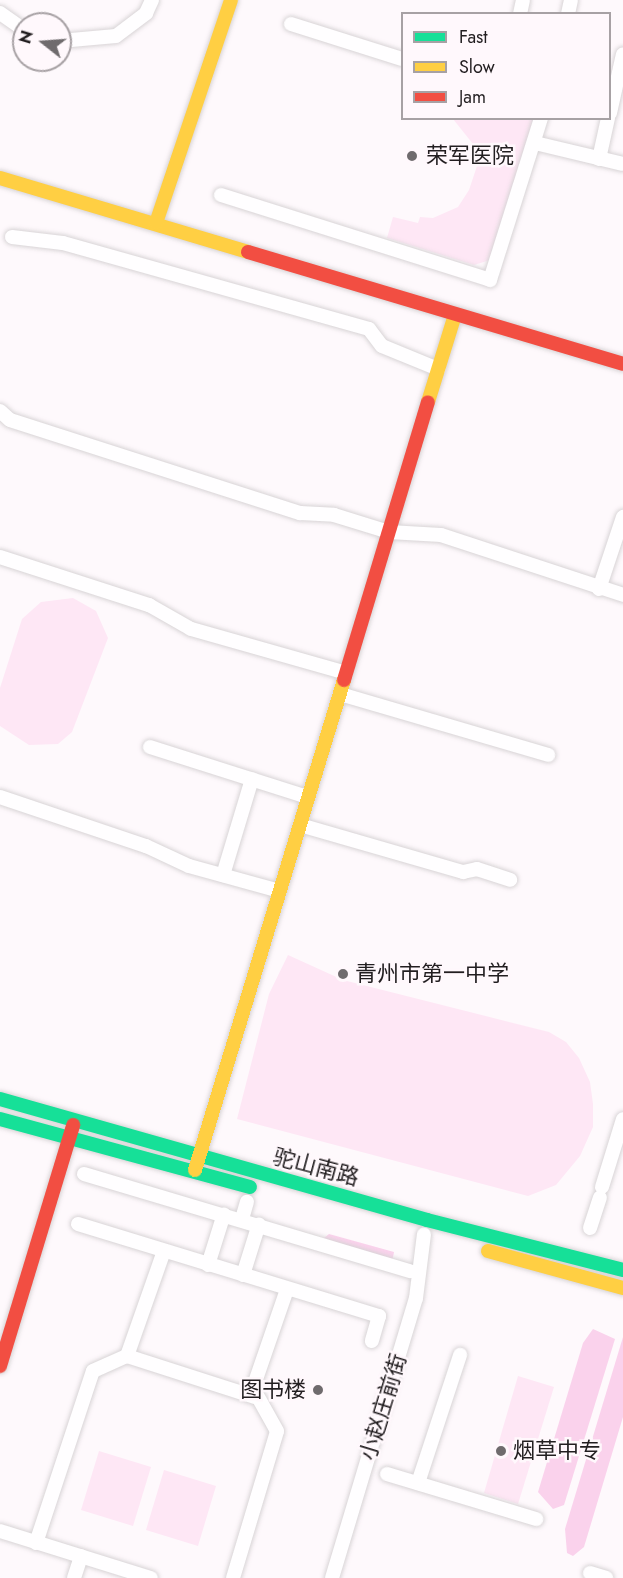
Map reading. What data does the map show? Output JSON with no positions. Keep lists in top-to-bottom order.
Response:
{
  "streets": {
    "street": ["驼山南路", "小赵庄前街"]
  },
  "crossings": [
    ["驼山南路", "小赵庄前街"]
  ],
  "places": [
    "荣军医院",
    "青州市第一中学",
    "图书楼",
    "烟草中专"
  ],
  "legend": ["Fast", "Slow", "Jam"],
  "north": "left"
}
